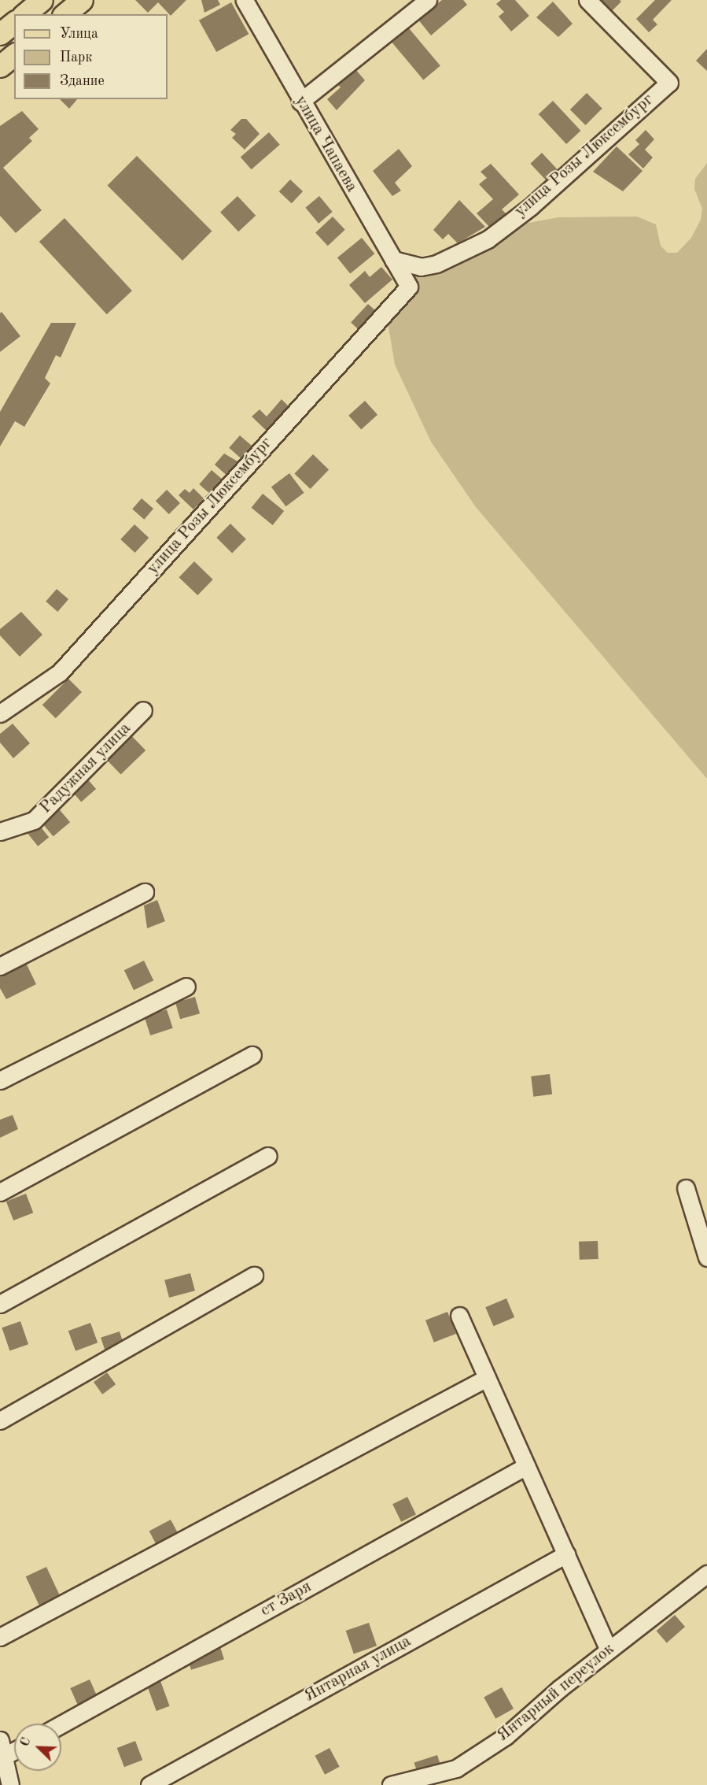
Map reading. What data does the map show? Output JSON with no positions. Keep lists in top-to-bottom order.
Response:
{
  "streets": {
    "street": [
      "улица Чапаева",
      "улица Розы Люксембург",
      "Радужная улица",
      "ст Заря",
      "Янтарная улица",
      "Янтарный переулок"
    ]
  },
  "crossings": [
    ["улица Чапаева", "улица Розы Люксембург"]
  ],
  "legend": ["Улица", "Парк", "Здание"],
  "north": "top left"
}
